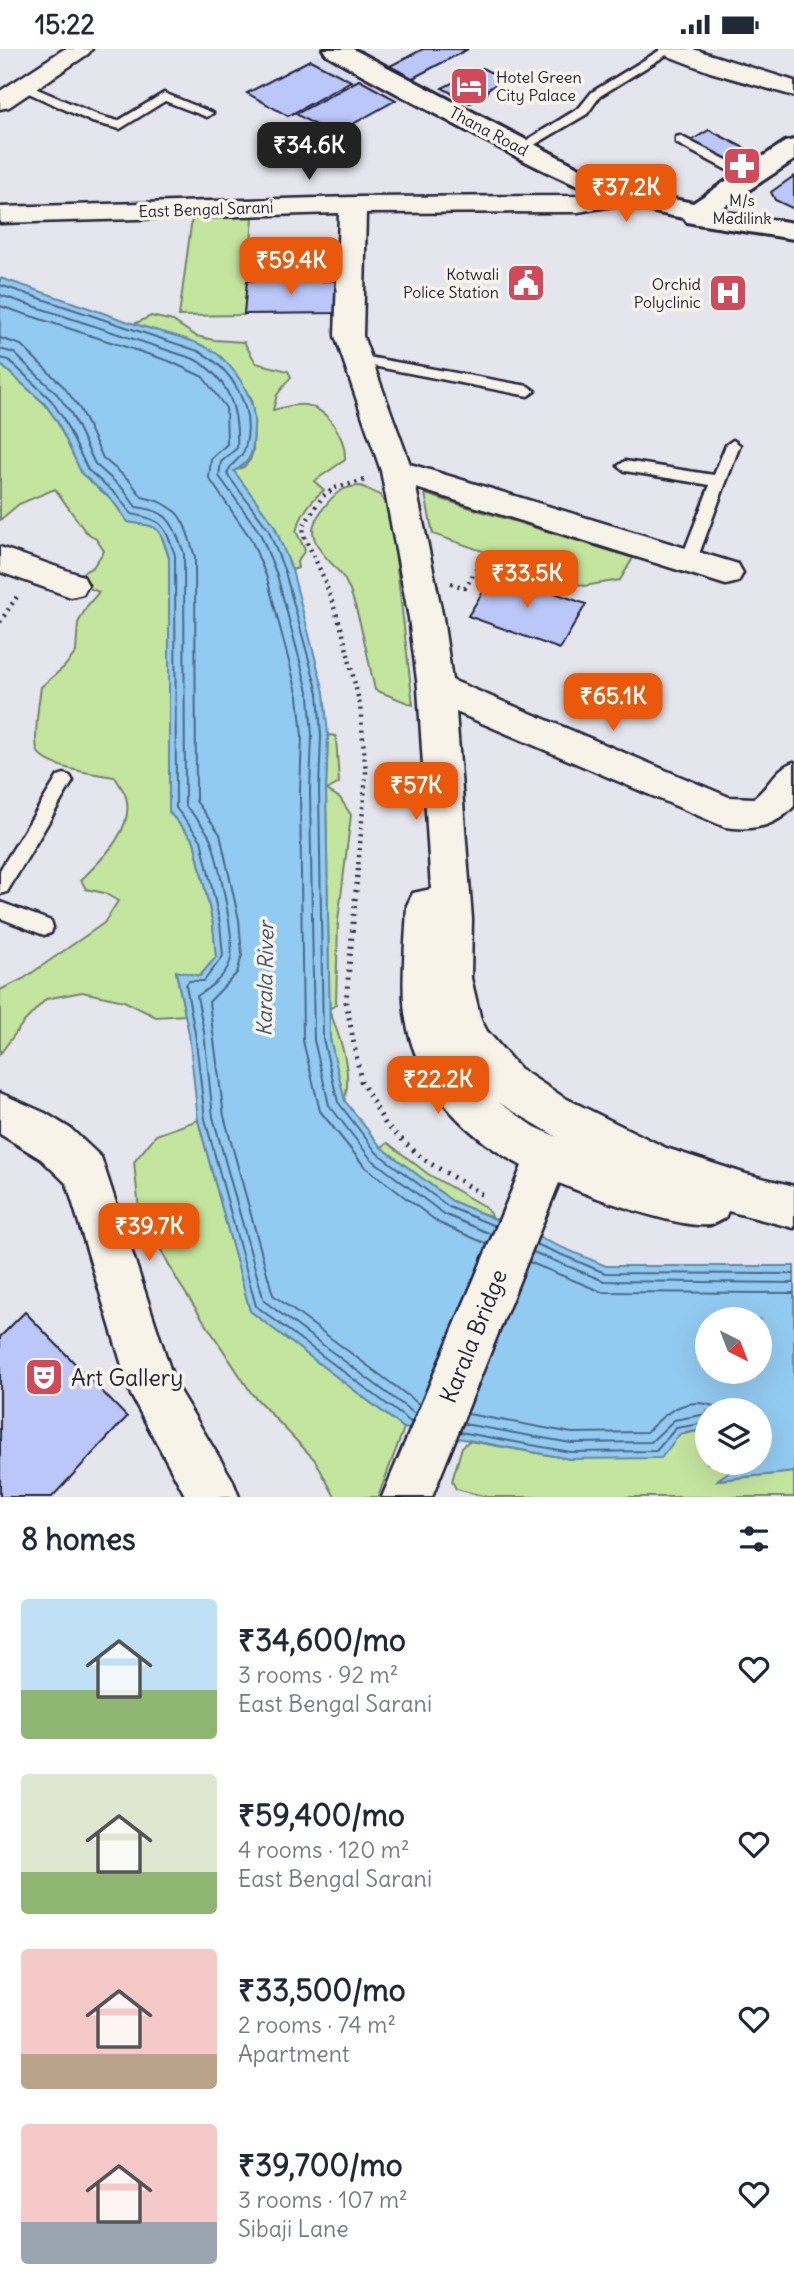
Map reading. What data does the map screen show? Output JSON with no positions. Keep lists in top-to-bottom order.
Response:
{
  "streets": {
    "street": ["Thana Road", "East Bengal Sarani", "Karala Bridge"]
  },
  "crossings": [
    ["Thana Road", "East Bengal Sarani"]
  ],
  "water": ["Karala River"],
  "places": {
    "hotel": ["Hotel Green City Palace"],
    "pharmacy": ["M/s Medilink"],
    "public building": ["Kotwali Police Station"],
    "hospital": ["Orchid Polyclinic"],
    "theatre": ["Art Gallery"]
  },
  "north": "bottom right",
  "page": {
    "status": "15:22",
    "price": [
      "₹34.6K",
      "₹37.2K",
      "₹59.4K",
      "₹33.5K",
      "₹65.1K",
      "₹57K",
      "₹22.2K",
      "₹39.7K"
    ],
    "heading": "8 homes",
    "list": [
      {
        "name": "₹34,600/mo",
        "note": "3 rooms · 92 m² · East Bengal Sarani"
      },
      {
        "name": "₹59,400/mo",
        "note": "4 rooms · 120 m² · East Bengal Sarani"
      },
      {
        "name": "₹33,500/mo",
        "note": "2 rooms · 74 m² · Apartment"
      },
      {
        "name": "₹39,700/mo",
        "note": "3 rooms · 107 m² · Sibaji Lane"
      }
    ]
  }
}
